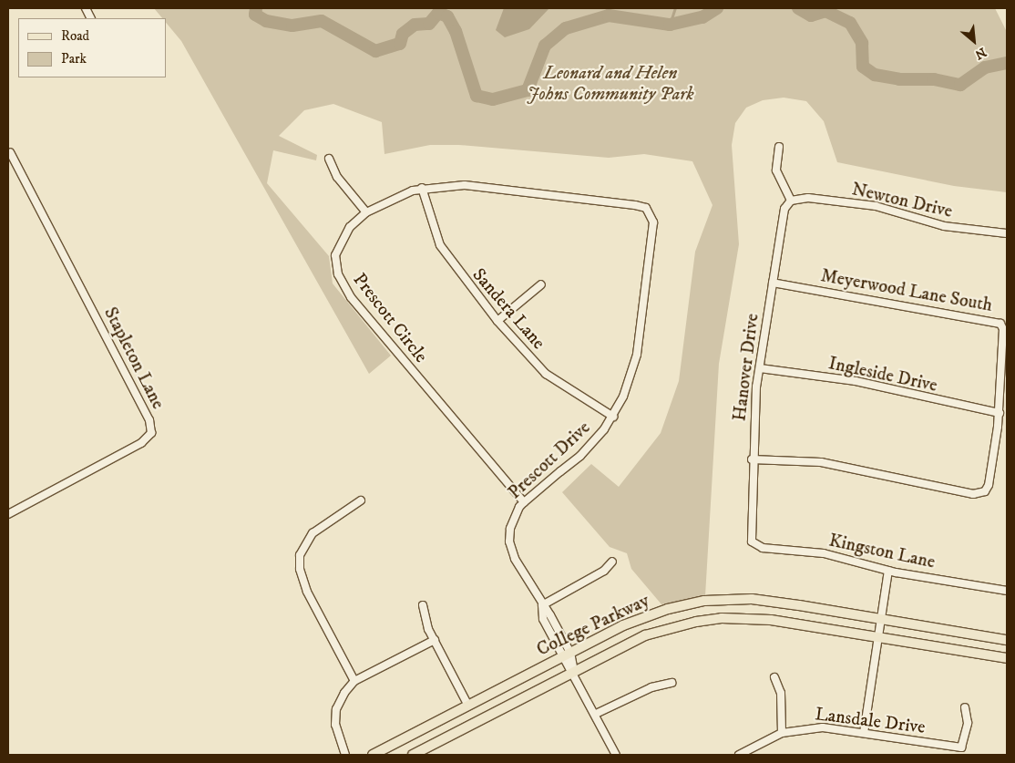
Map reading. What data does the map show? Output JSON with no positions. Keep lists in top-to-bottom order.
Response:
{
  "streets": {
    "main road": ["College Parkway"],
    "street": [
      "Newton Drive",
      "Meyerwood Lane South",
      "Sandera Lane",
      "Prescott Circle",
      "Stapleton Lane",
      "Hanover Drive",
      "Ingleside Drive",
      "Prescott Drive",
      "Kingston Lane",
      "Lansdale Drive"
    ]
  },
  "crossings": [
    ["Newton Drive", "Hanover Drive"],
    ["Meyerwood Lane South", "Hanover Drive"],
    ["Meyerwood Lane South", "Ingleside Drive"],
    ["Sandera Lane", "Prescott Circle"],
    ["Sandera Lane", "Prescott Drive"],
    ["Prescott Circle", "Prescott Drive"],
    ["Hanover Drive", "Ingleside Drive"],
    ["Hanover Drive", "Kingston Lane"],
    ["Prescott Drive", "College Parkway"]
  ],
  "parks": ["Leonard and Helen Johns Community Park"],
  "legend": ["Road", "Park"],
  "north": "bottom right"
}
